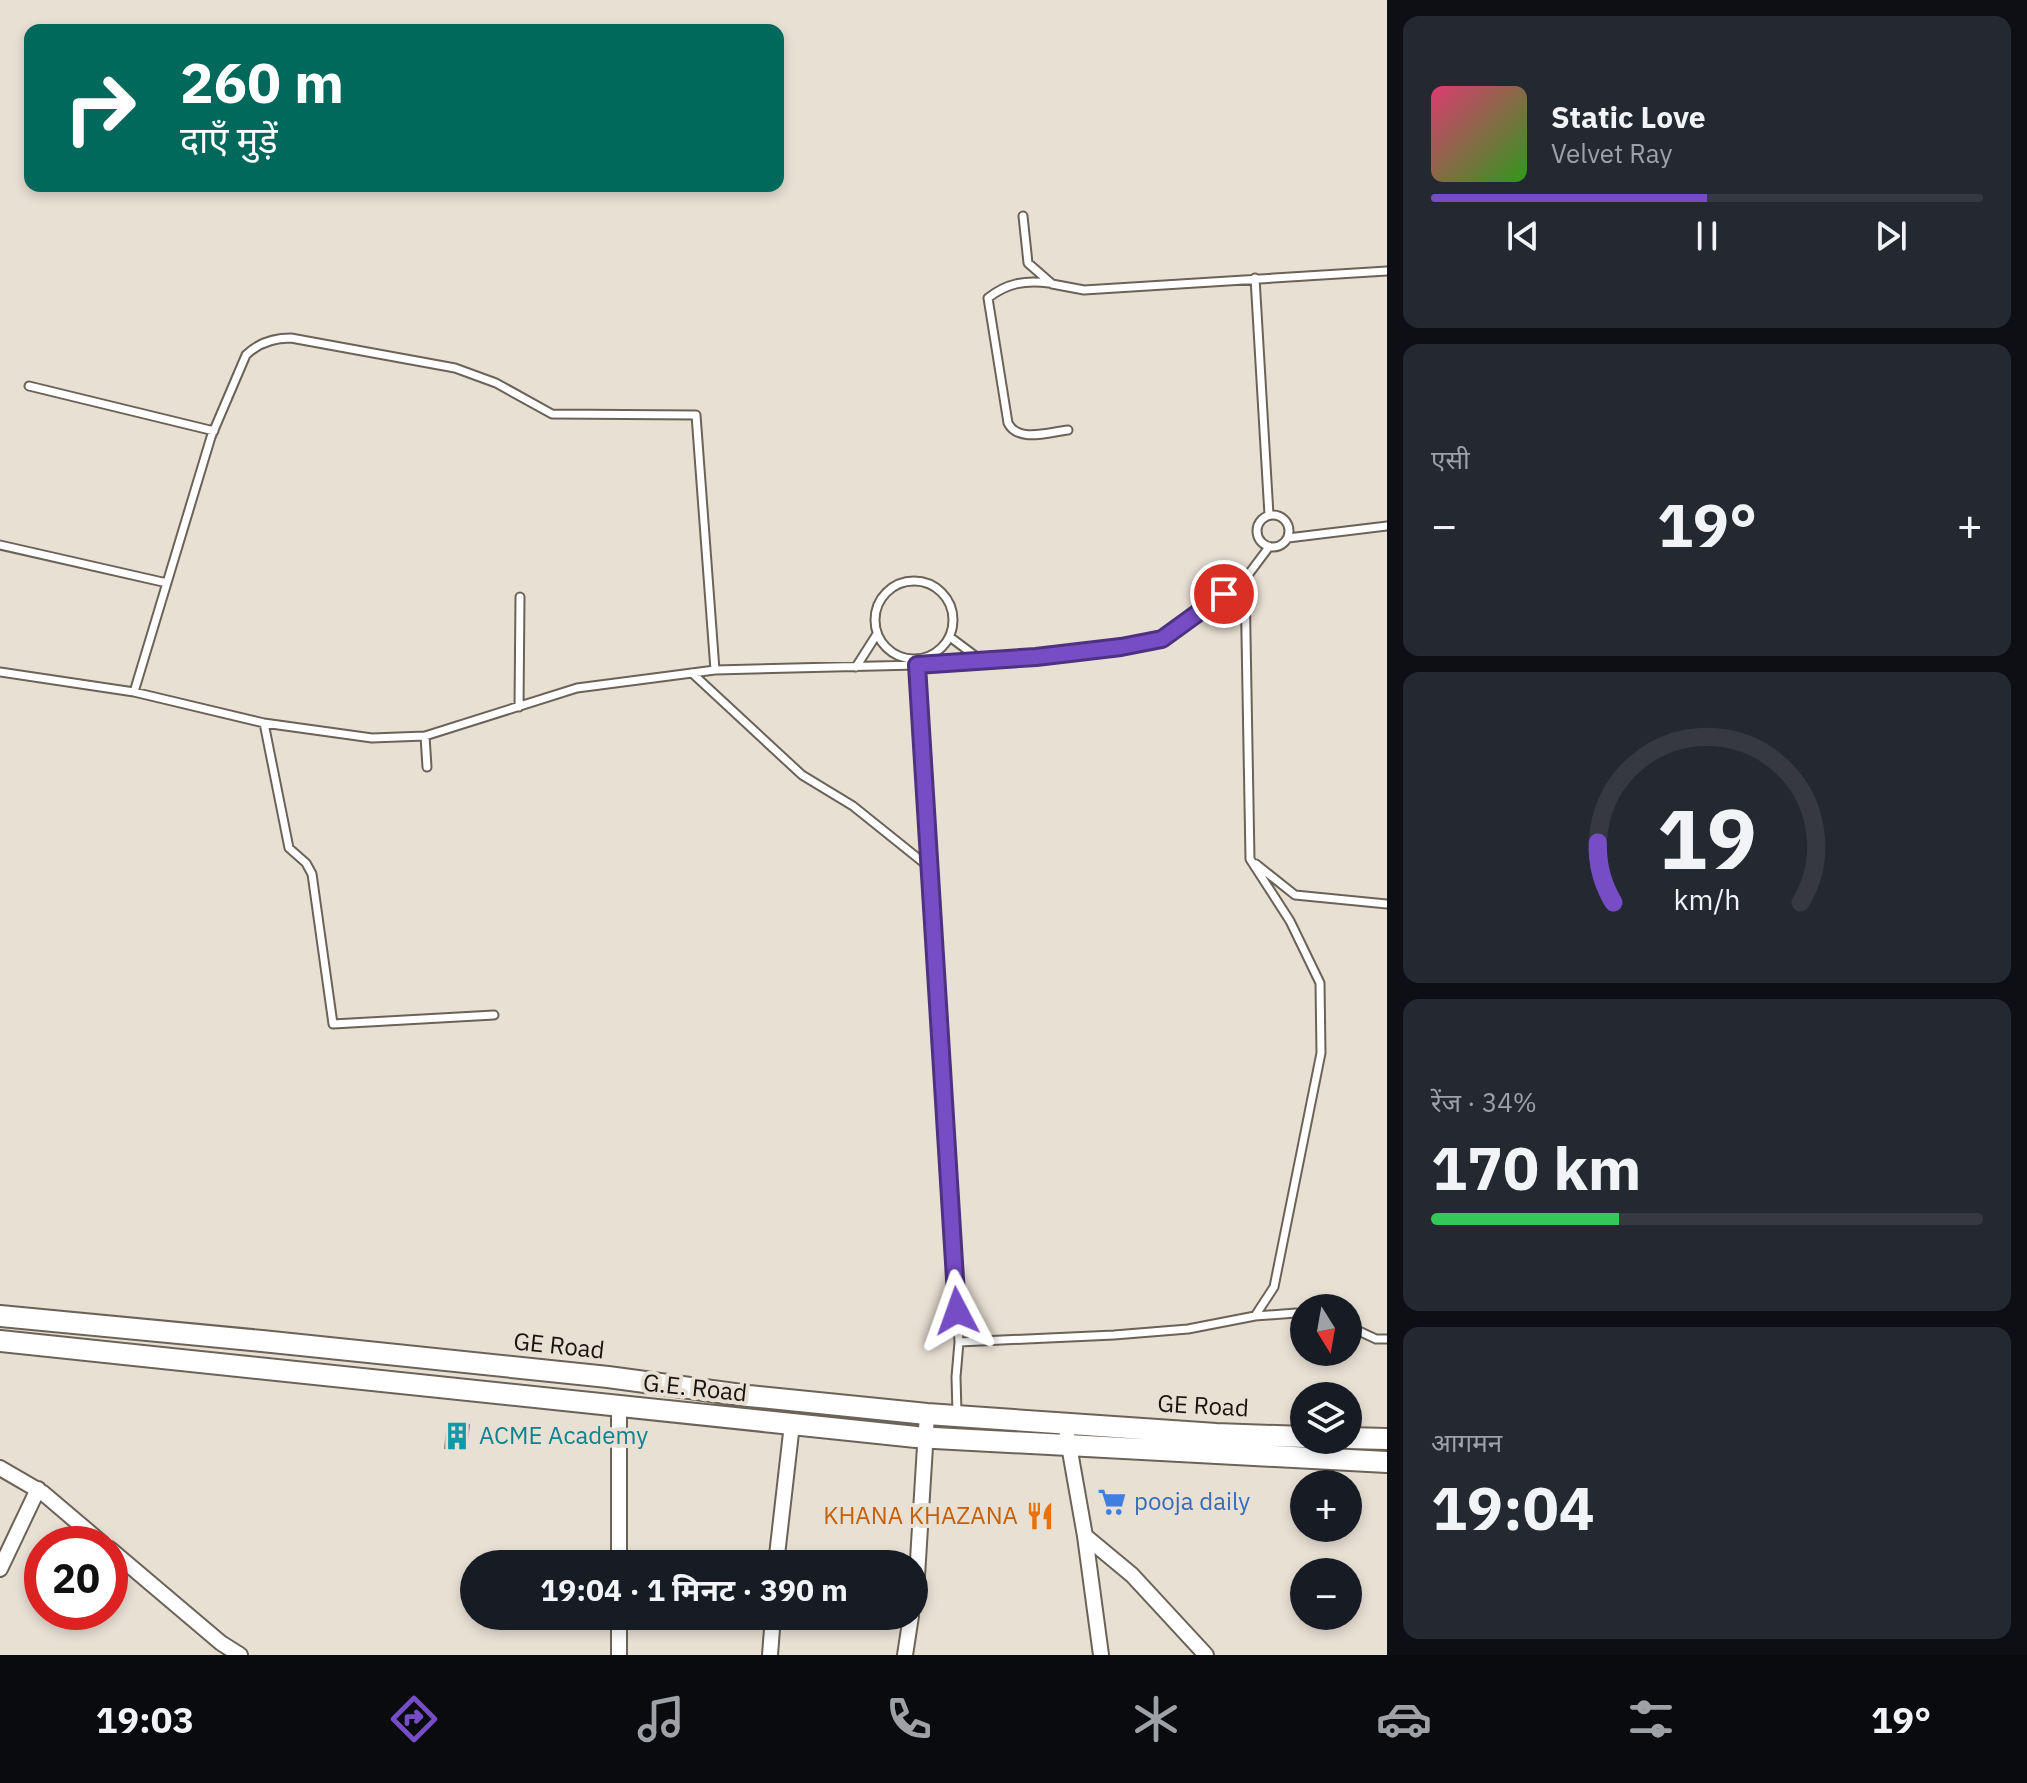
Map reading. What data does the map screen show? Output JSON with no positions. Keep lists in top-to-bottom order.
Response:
{
  "streets": {
    "main road": ["GE Road", "G.E. Road"]
  },
  "places": {
    "building": ["ACME Academy"],
    "supermarket": ["pooja daily"],
    "restaurant": ["KHANA KHAZANA"]
  },
  "north": "bottom",
  "page": {
    "turn": ["260 m", "दाएँ मुड़ें"],
    "song": ["Static Love", "Velvet Ray"],
    "tile": [
      "एसी",
      ["रेंज · 34%", "170 km"],
      ["आगमन", "19:04"]
    ],
    "heat": ["−", "19°", "+"],
    "map_buttons": ["+", "−"],
    "limit": "20",
    "trip": "19:04 · 1 मिनट · 390 m",
    "tabs": ["19:03", "19°"],
    "gauge": ["19", "km/h"]
  }
}
